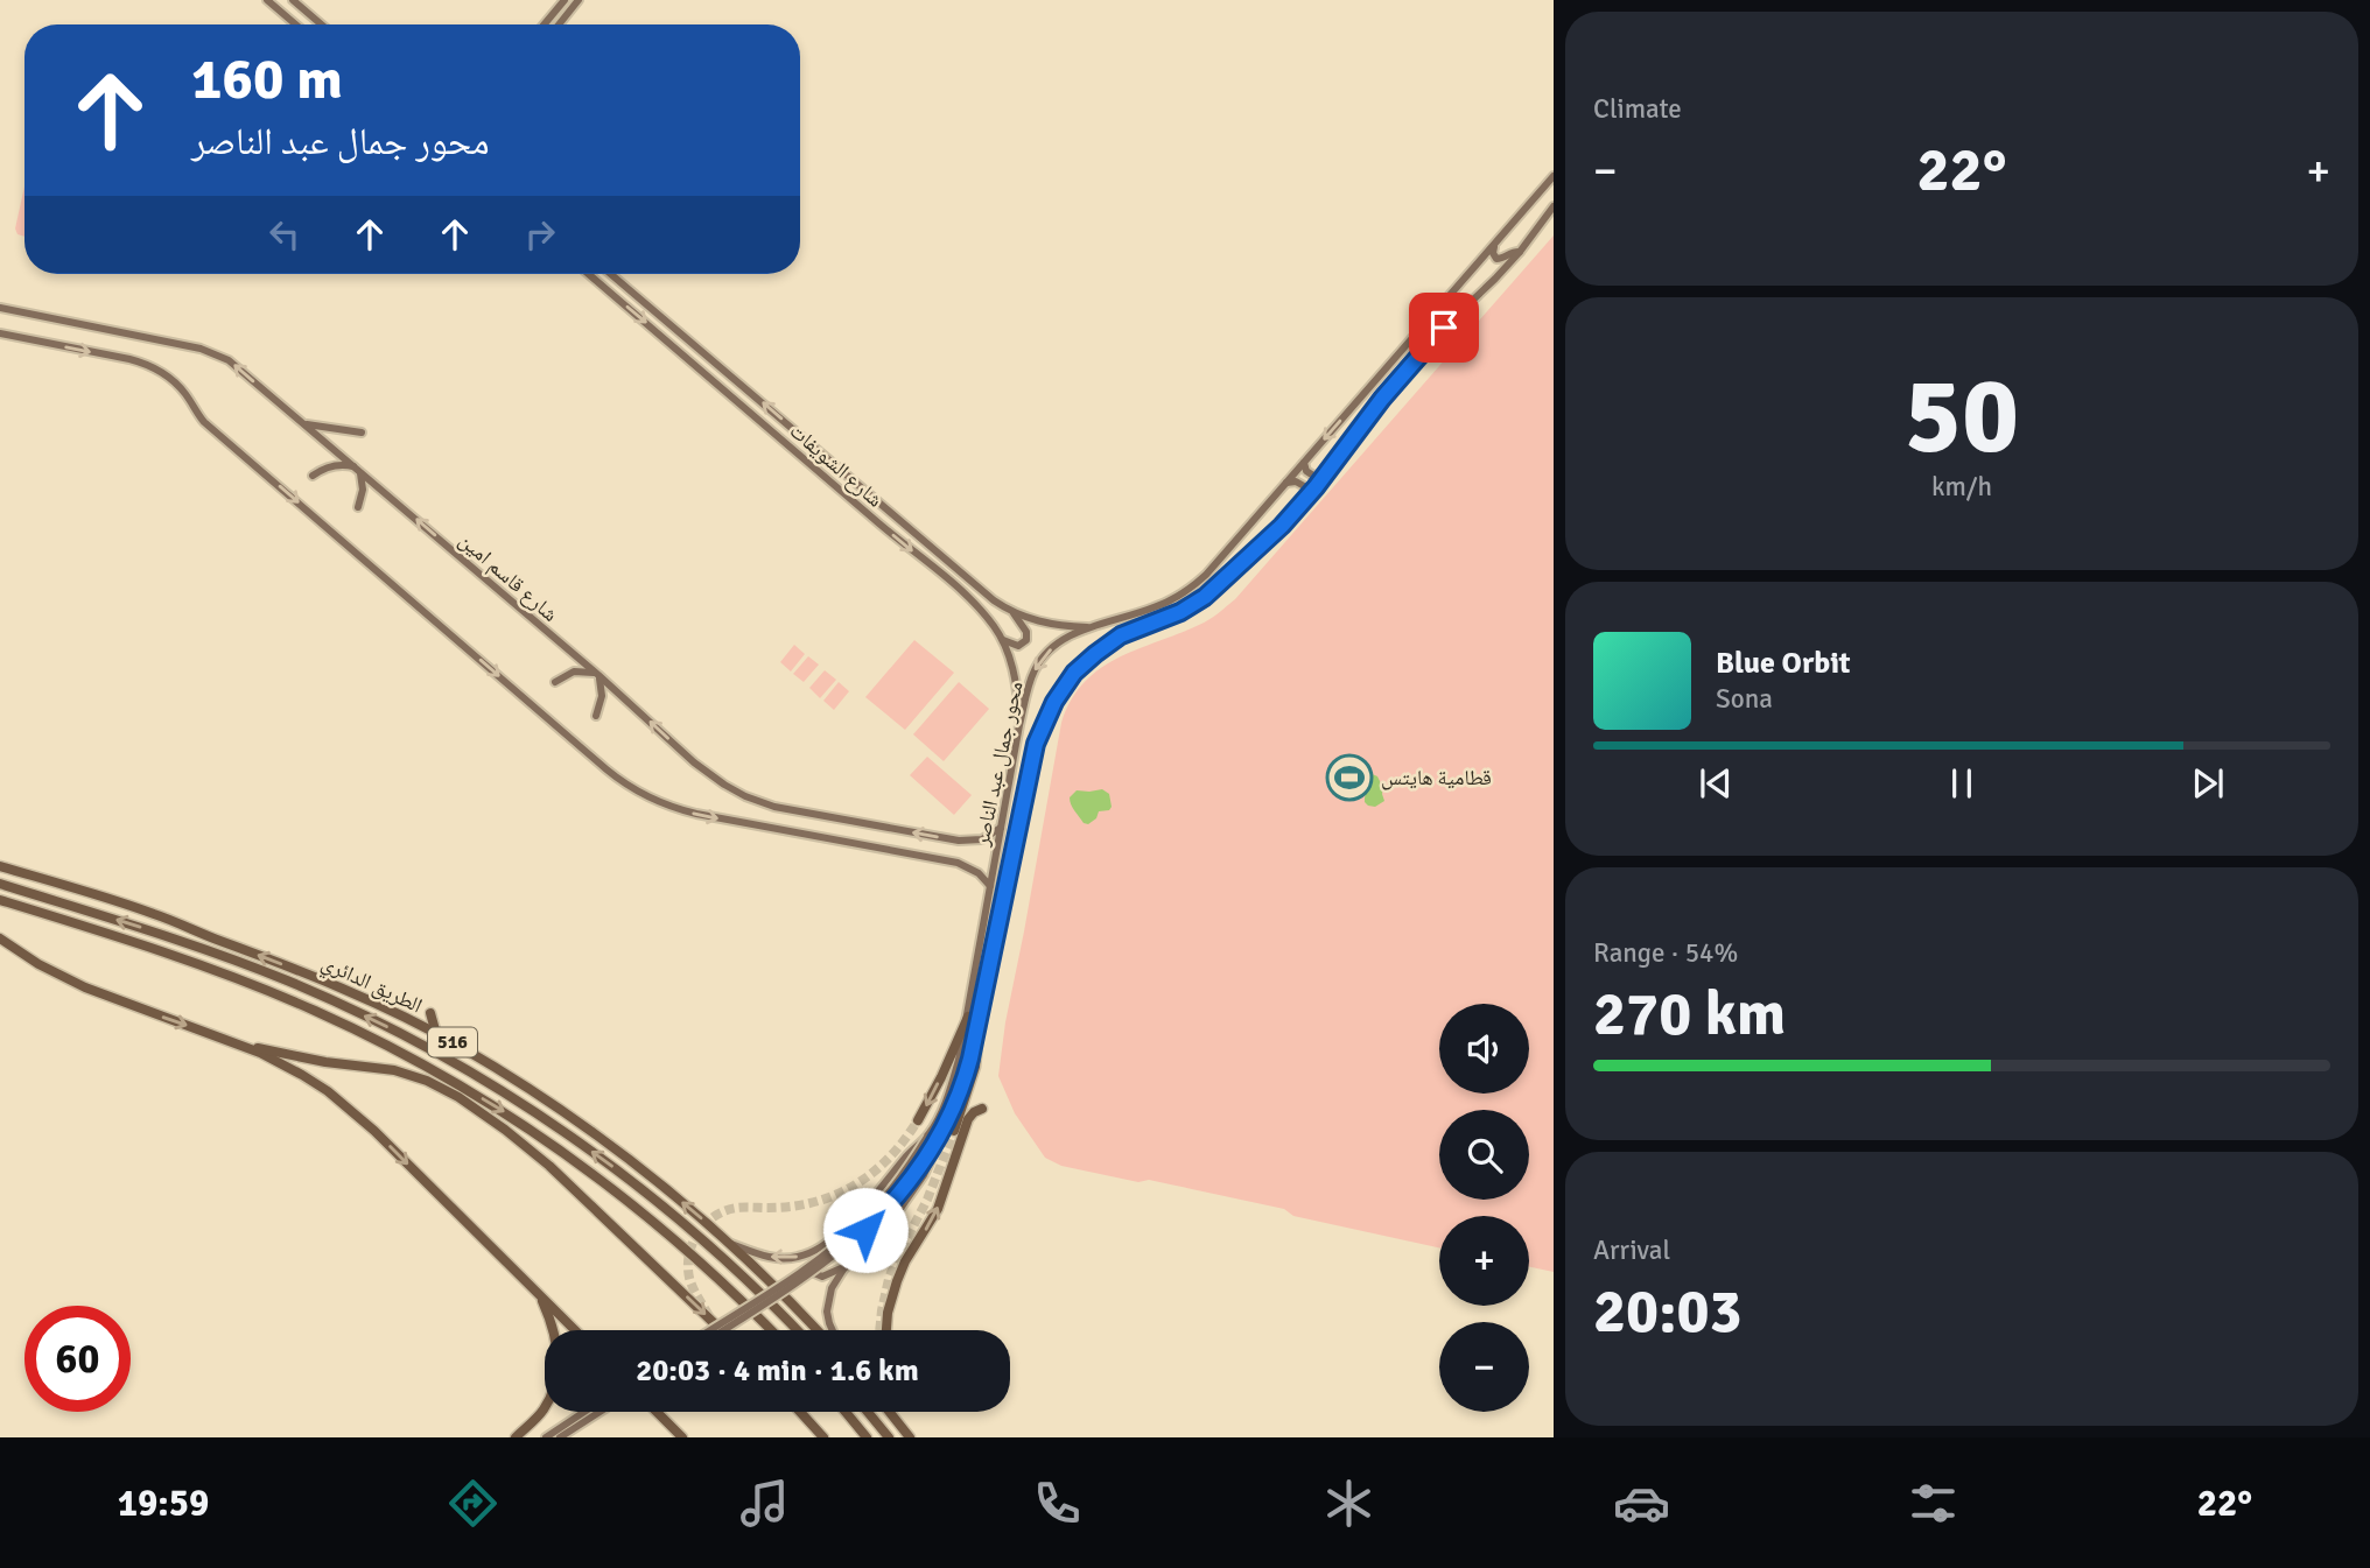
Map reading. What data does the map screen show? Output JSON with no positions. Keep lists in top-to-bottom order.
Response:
{
  "streets": {
    "highway": ["الطريق الدائري", "516"],
    "main road": ["شارع الشويفات", "شارع قاسم امين", "محور جمال عبد الناصر"]
  },
  "crossings": [
    ["شارع الشويفات", "محور جمال عبد الناصر"],
    ["شارع قاسم امين", "محور جمال عبد الناصر"],
    ["محور جمال عبد الناصر", "الطريق الدائري"]
  ],
  "places": {
    "sports": ["قطامية هايتس"]
  },
  "page": {
    "tile": [
      "Climate",
      ["50", "km/h"],
      ["Range · 54%", "270 km"],
      ["Arrival", "20:03"]
    ],
    "turn": ["160 m", "محور جمال عبد الناصر"],
    "heat": ["−", "22°", "+"],
    "song": ["Blue Orbit", "Sona"],
    "map_buttons": ["+", "−"],
    "limit": "60",
    "trip": "20:03 · 4 min · 1.6 km",
    "tabs": ["19:59", "22°"]
  }
}
